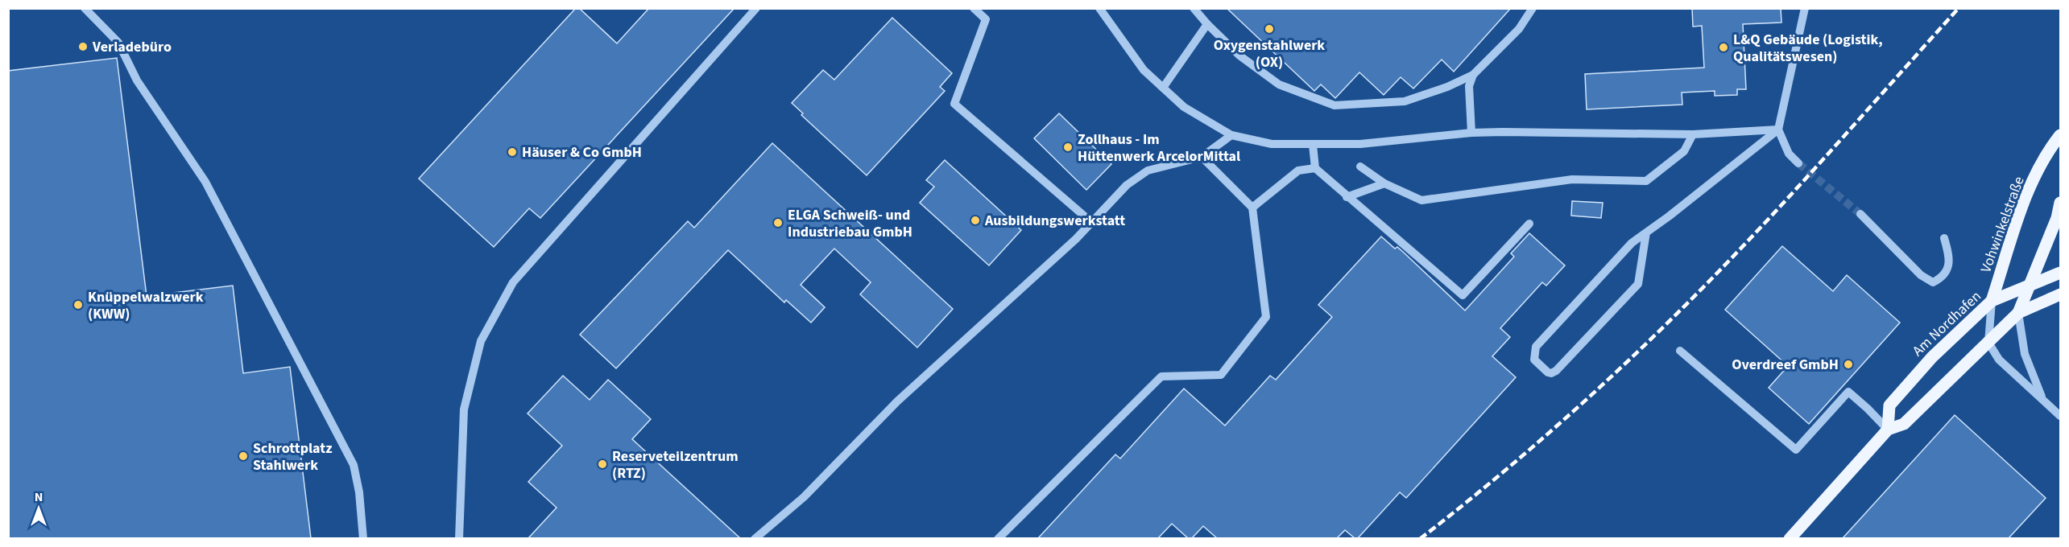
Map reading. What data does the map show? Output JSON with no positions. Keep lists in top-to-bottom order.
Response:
{
  "streets": {
    "main road": ["Vohwinkelstraße", "Am Nordhafen"]
  },
  "crossings": [
    ["Vohwinkelstraße", "Am Nordhafen"]
  ],
  "places": [
    "Oxygenstahlwerk (OX)",
    "Verladebüro",
    "L&Q Gebäude (Logistik, Qualitätswesen)",
    "Zollhaus - Im Hüttenwerk ArcelorMittal",
    "Häuser & Co GmbH",
    "Ausbildungswerkstatt",
    "ELGA Schweiß- und Industriebau GmbH",
    "Knüppelwalzwerk (KWW)",
    "Overdreef GmbH",
    "Schrottplatz Stahlwerk",
    "Reserveteilzentrum (RTZ)"
  ],
  "north": "top"
}
